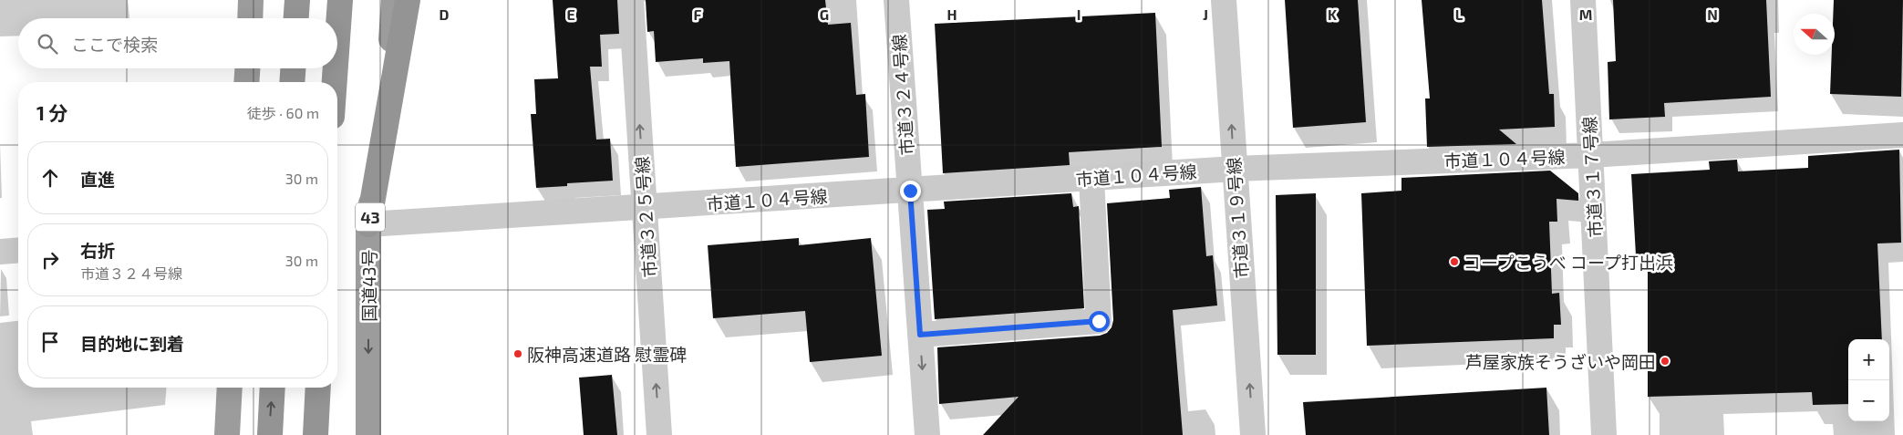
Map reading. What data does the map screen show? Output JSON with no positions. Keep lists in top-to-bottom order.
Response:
{
  "streets": {
    "highway": ["43", "国道43号"],
    "street": [
      "市道３２４号線",
      "市道１０４号線",
      "市道３１７号線",
      "市道３２５号線",
      "市道３１９号線"
    ]
  },
  "crossings": [
    ["市道３２４号線", "市道１０４号線"],
    ["市道１０４号線", "市道３１７号線"],
    ["市道１０４号線", "市道３２５号線"],
    ["市道１０４号線", "市道３１９号線"],
    ["市道１０４号線", "国道43号"]
  ],
  "one_way": ["市道３２５号線", "市道３１９号線"],
  "places": ["コープこうべ コープ打出浜", "阪神高速道路 慰霊碑", "芦屋家族そうざいや岡田"],
  "north": "left",
  "page": {
    "search": "ここで検索",
    "heading": ["1 分", "徒歩 · 60 m"],
    "list": [
      ["直進", "30 m"],
      ["右折", "市道３２４号線", "30 m"],
      "目的地に到着"
    ],
    "map_buttons": ["+", "−"]
  },
  "grid": {
    "columns": [
      "D",
      "E",
      "F",
      "G",
      "H",
      "I",
      "J",
      "K",
      "L",
      "M",
      "N"
    ]
  }
}
